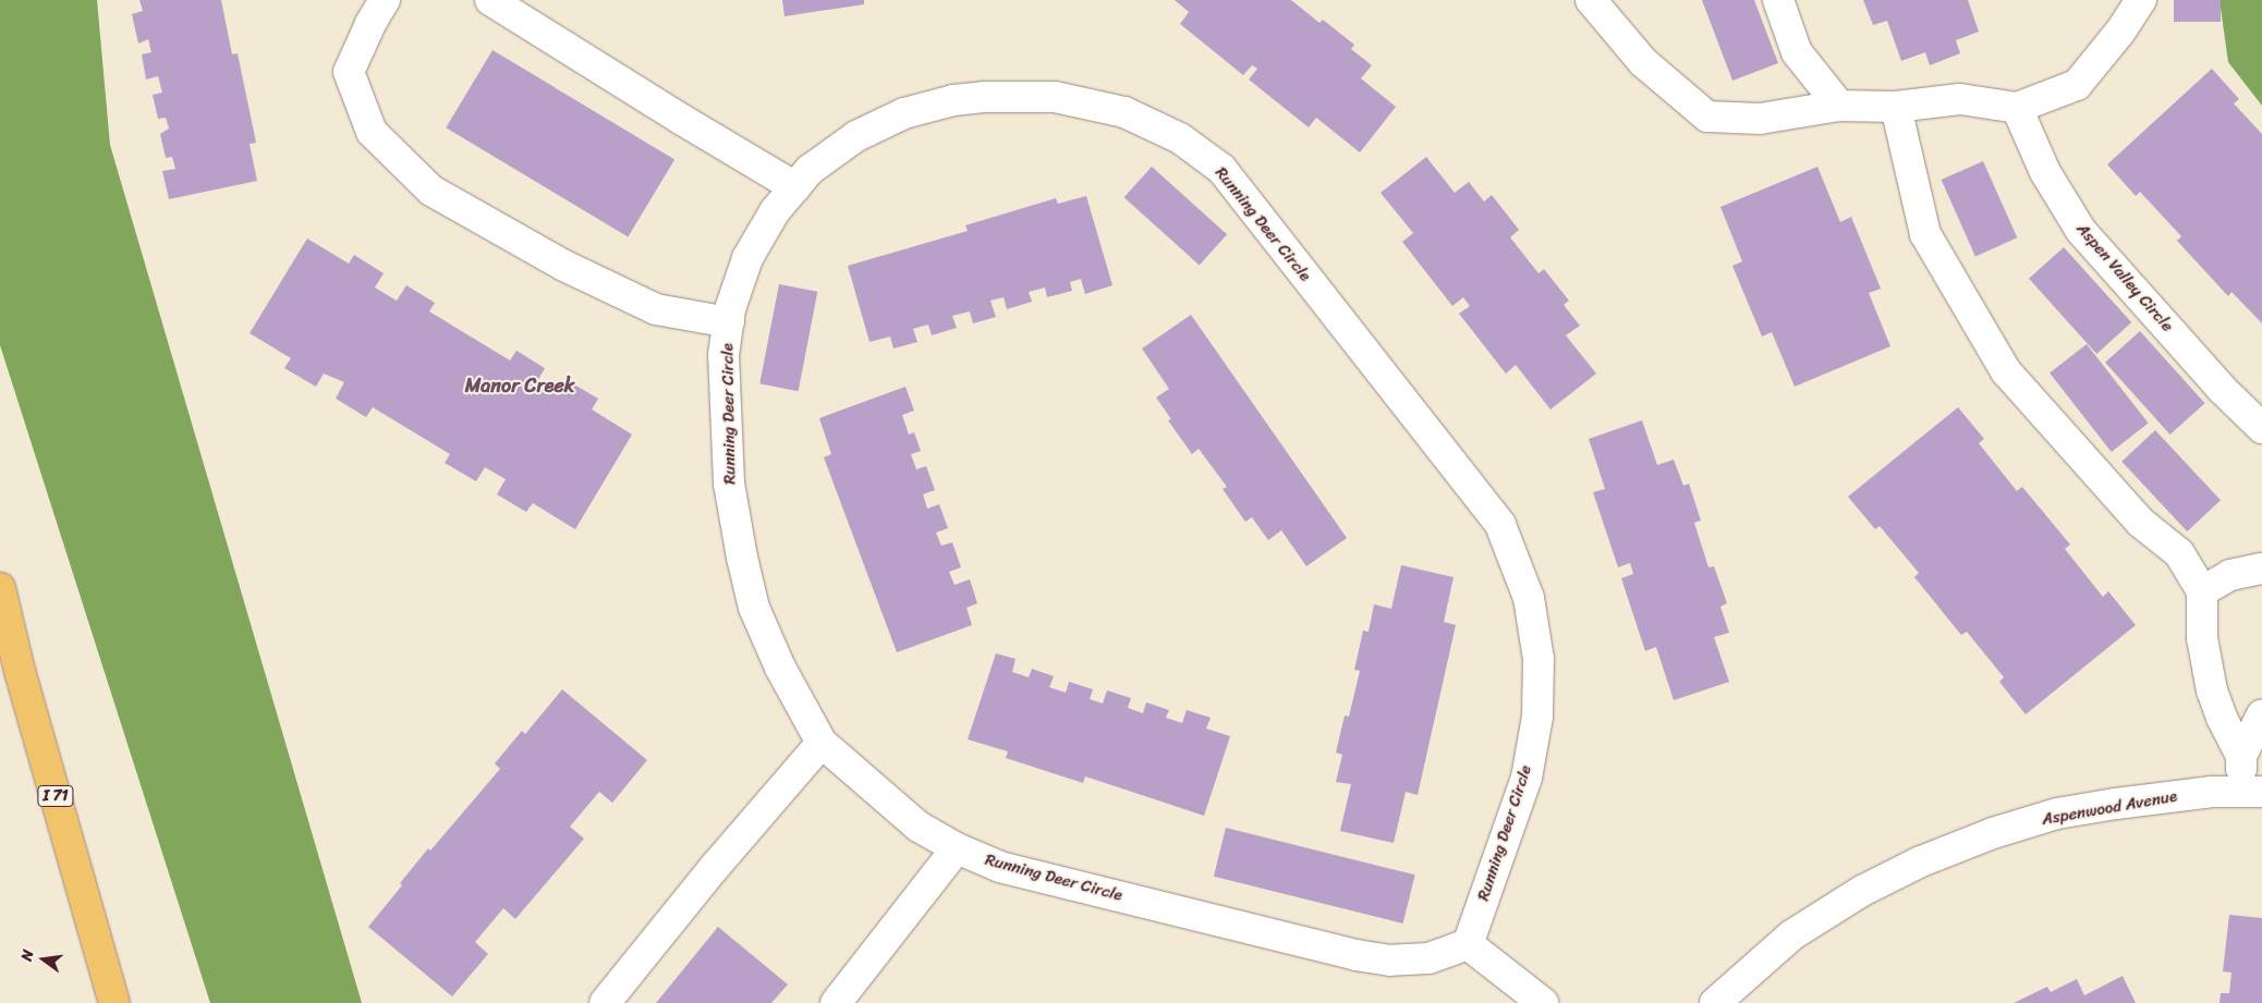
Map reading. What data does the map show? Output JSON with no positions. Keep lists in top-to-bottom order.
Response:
{
  "streets": {
    "highway": ["I 71"],
    "street": ["Running Deer Circle", "Aspen Valley Circle", "Aspenwood Avenue"]
  },
  "districts": ["Manor Creek"],
  "north": "left"
}
